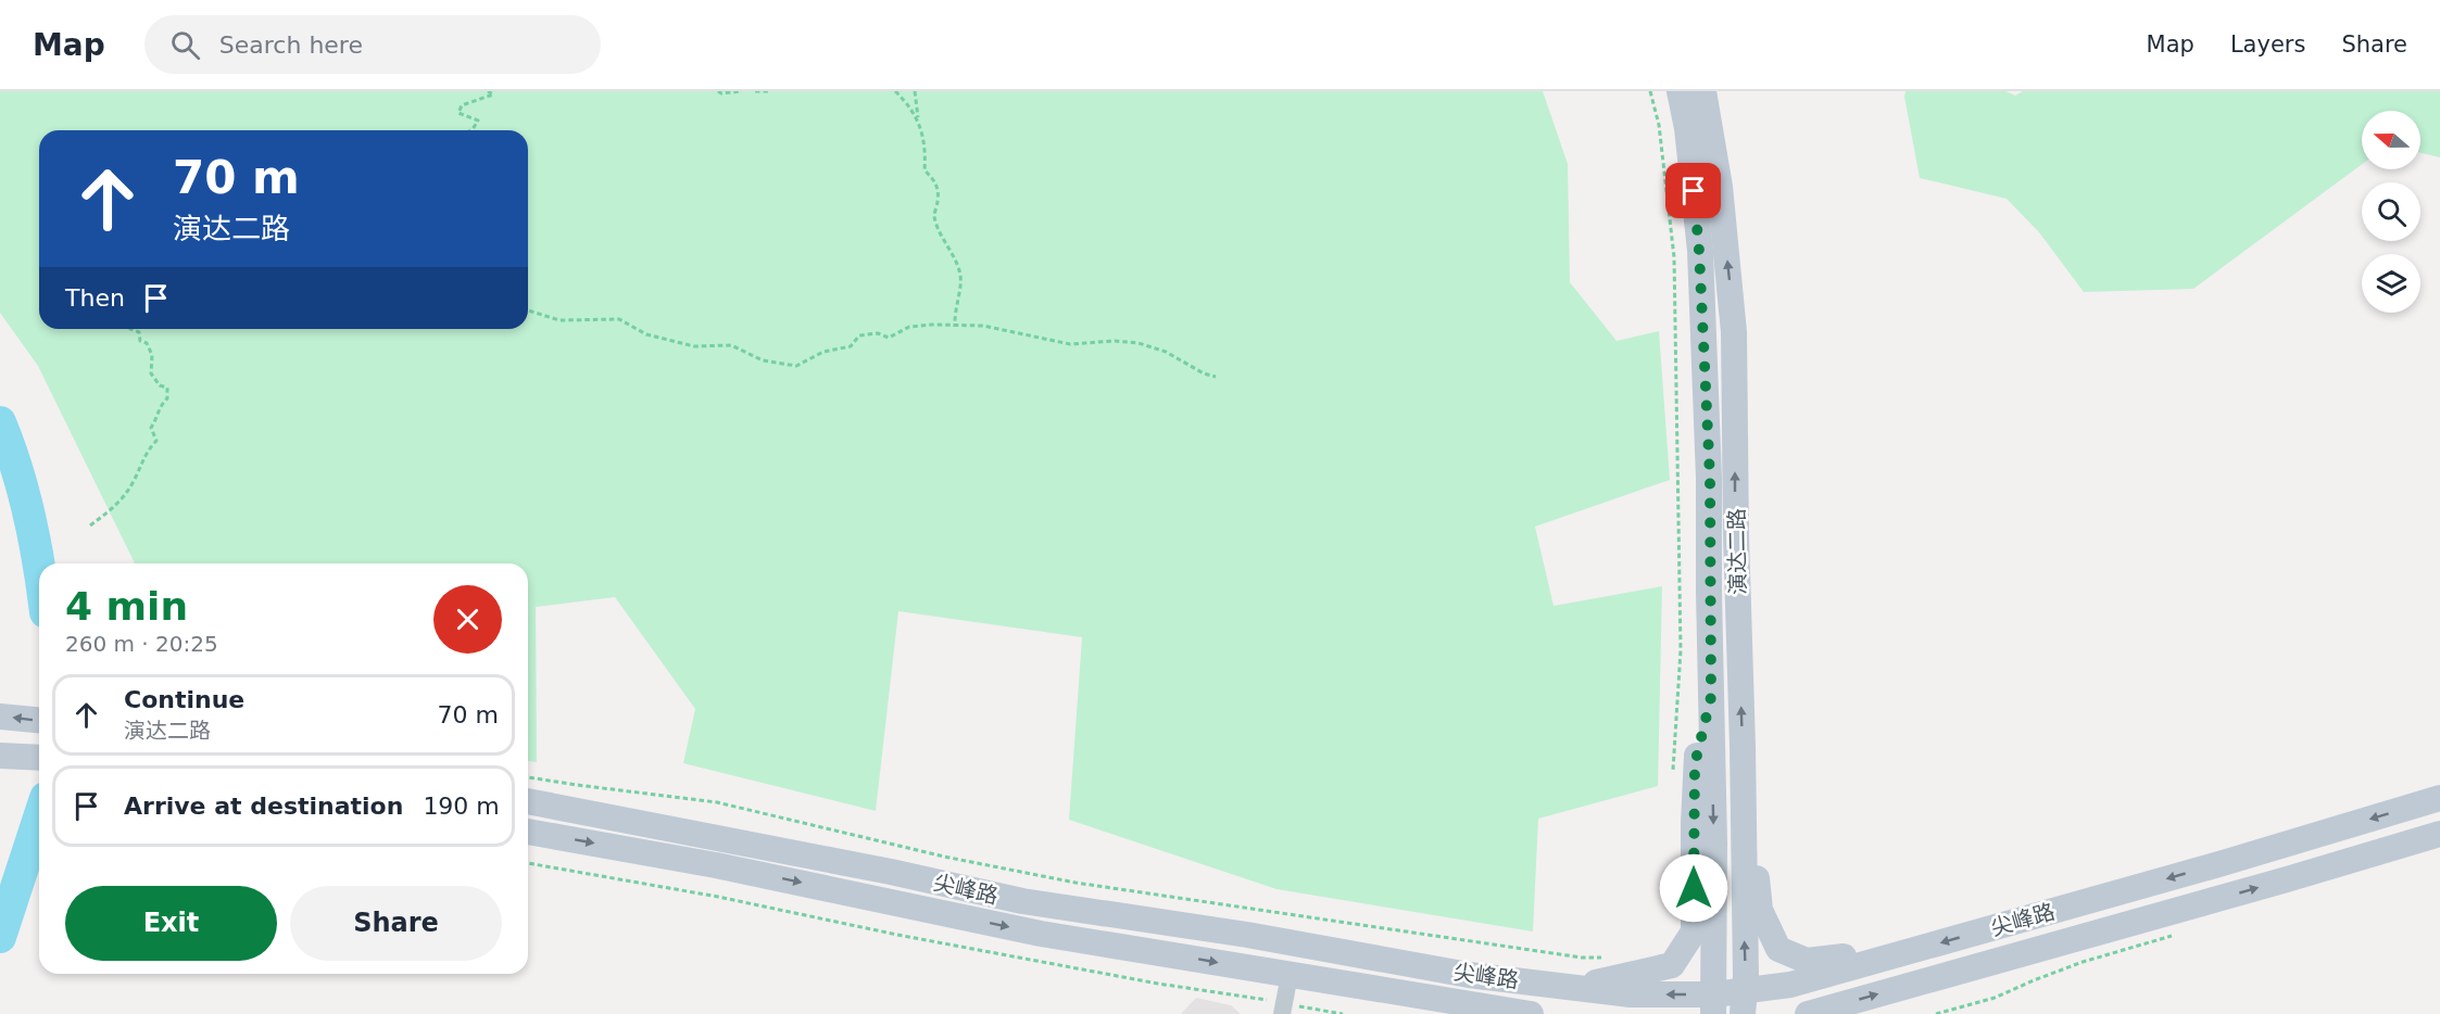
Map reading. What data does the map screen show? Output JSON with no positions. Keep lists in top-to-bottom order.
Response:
{
  "streets": {
    "main road": ["演达二路", "尖峰路"]
  },
  "crossings": [
    ["演达二路", "尖峰路"]
  ],
  "north": "left",
  "page": {
    "header": "Map",
    "search": "Search here",
    "nav": ["Map", "Layers", "Share"],
    "turn": ["70 m", "演达二路"],
    "then": "Then",
    "heading": ["4 min", "260 m · 20:25"],
    "list": [
      {
        "name": "Continue",
        "note": "演达二路",
        "value": "70 m"
      },
      {
        "name": "Arrive at destination",
        "value": "190 m"
      }
    ],
    "buttons": ["Exit", "Share"]
  }
}
